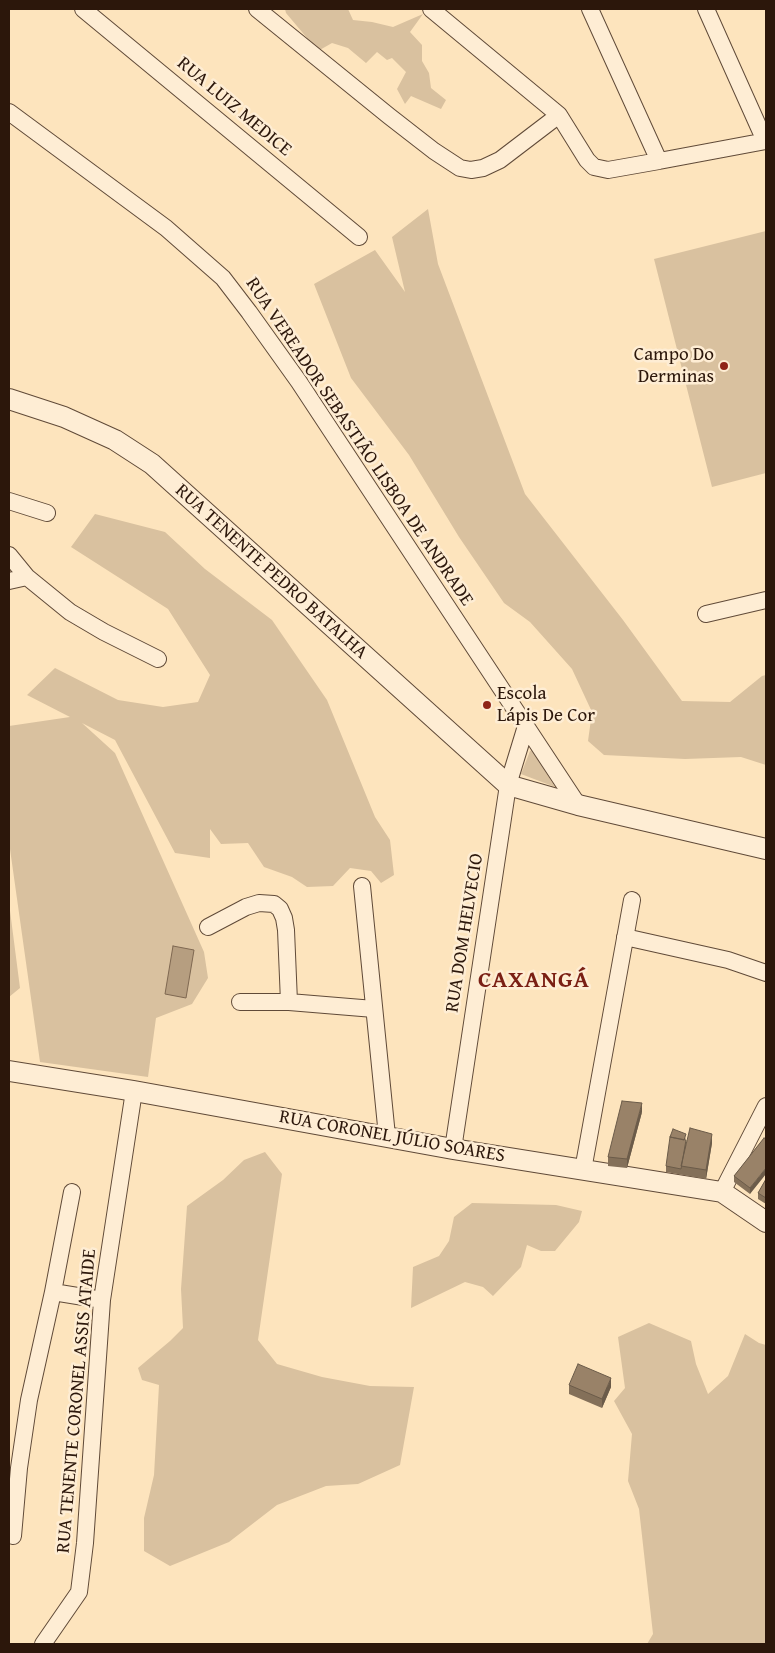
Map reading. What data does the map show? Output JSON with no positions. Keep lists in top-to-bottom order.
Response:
{
  "streets": {
    "street": [
      "RUA LUIZ MEDICE",
      "RUA VEREADOR SEBASTIÃO LISBOA DE ANDRADE",
      "RUA TENENTE PEDRO BATALHA",
      "RUA DOM HELVECIO",
      "RUA CORONEL JÚLIO SOARES",
      "RUA TENENTE CORONEL ASSIS ATAIDE"
    ]
  },
  "crossings": [
    ["RUA VEREADOR SEBASTIÃO LISBOA DE ANDRADE", "RUA DOM HELVECIO"],
    ["RUA TENENTE PEDRO BATALHA", "RUA DOM HELVECIO"],
    ["RUA DOM HELVECIO", "RUA CORONEL JÚLIO SOARES"],
    ["RUA CORONEL JÚLIO SOARES", "RUA TENENTE CORONEL ASSIS ATAIDE"]
  ],
  "districts": ["CAXANGÁ"],
  "places": ["Campo Do Derminas", "Escola Lápis De Cor"]
}
